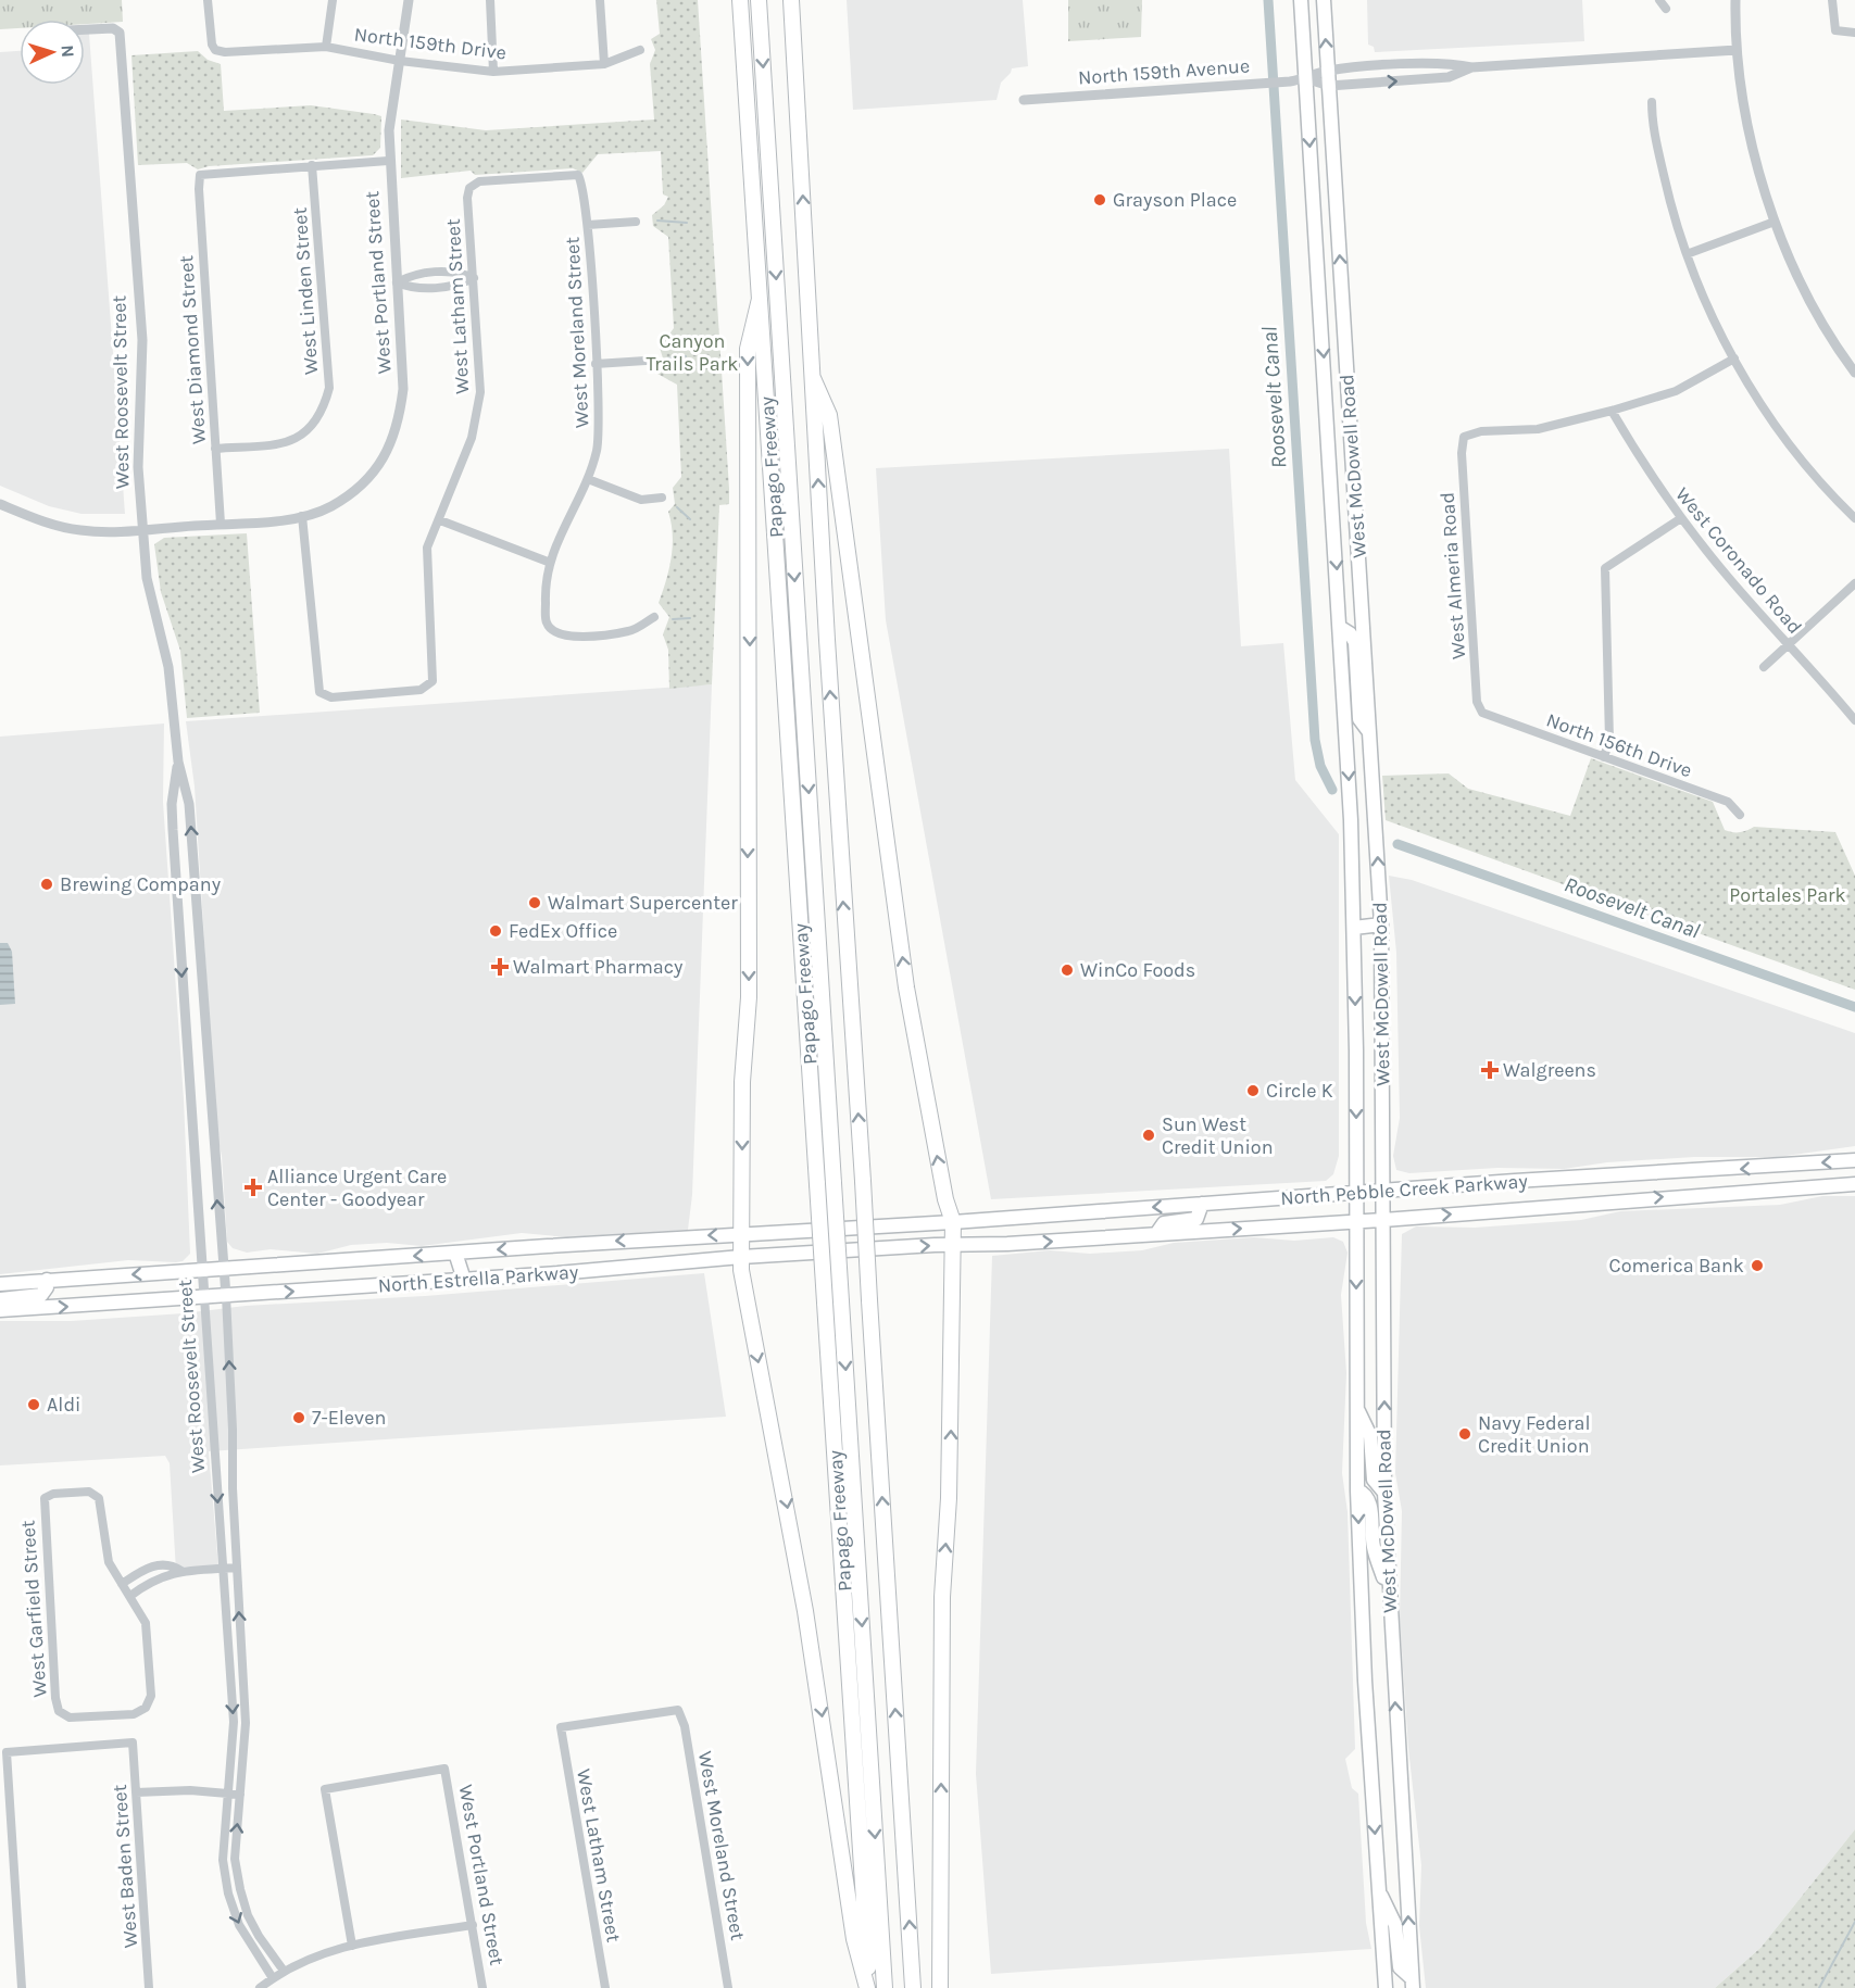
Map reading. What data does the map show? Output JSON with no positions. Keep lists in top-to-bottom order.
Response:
{
  "streets": {
    "highway": ["Papago Freeway"],
    "main road": ["West McDowell Road", "North Pebble Creek Parkway", "North Estrella Parkway"],
    "street": [
      "North 159th Drive",
      "North 159th Avenue",
      "West Portland Street",
      "West Linden Street",
      "West Latham Street",
      "West Moreland Street",
      "West Diamond Street",
      "West Roosevelt Street",
      "West Coronado Road",
      "West Almeria Road",
      "North 156th Drive",
      "West Garfield Street",
      "West Baden Street"
    ]
  },
  "crossings": [
    ["North 159th Drive", "West Portland Street"],
    ["North 159th Avenue", "West McDowell Road"],
    ["West Portland Street", "West Latham Street"],
    ["West Portland Street", "West Diamond Street"],
    ["West Portland Street", "West Roosevelt Street"],
    ["West Linden Street", "West Diamond Street"],
    ["West Latham Street", "West Moreland Street"],
    ["West Roosevelt Street", "North Estrella Parkway"],
    ["West McDowell Road", "North Pebble Creek Parkway"],
    ["West Coronado Road", "West Almeria Road"],
    ["West Almeria Road", "North 156th Drive"],
    ["North Pebble Creek Parkway", "North Estrella Parkway"]
  ],
  "water": ["Roosevelt Canal"],
  "parks": ["Canyon Trails Park", "Portales Park"],
  "places": {
    "other": [
      "Grayson Place",
      "Brewing Company",
      "Walmart Supercenter",
      "FedEx Office",
      "WinCo Foods",
      "Circle K",
      "Sun West Credit Union",
      "Comerica Bank",
      "Aldi",
      "7-Eleven",
      "Navy Federal Credit Union"
    ],
    "health": ["Walmart Pharmacy", "Walgreens", "Alliance Urgent Care Center - Goodyear"]
  },
  "north": "right"
}
